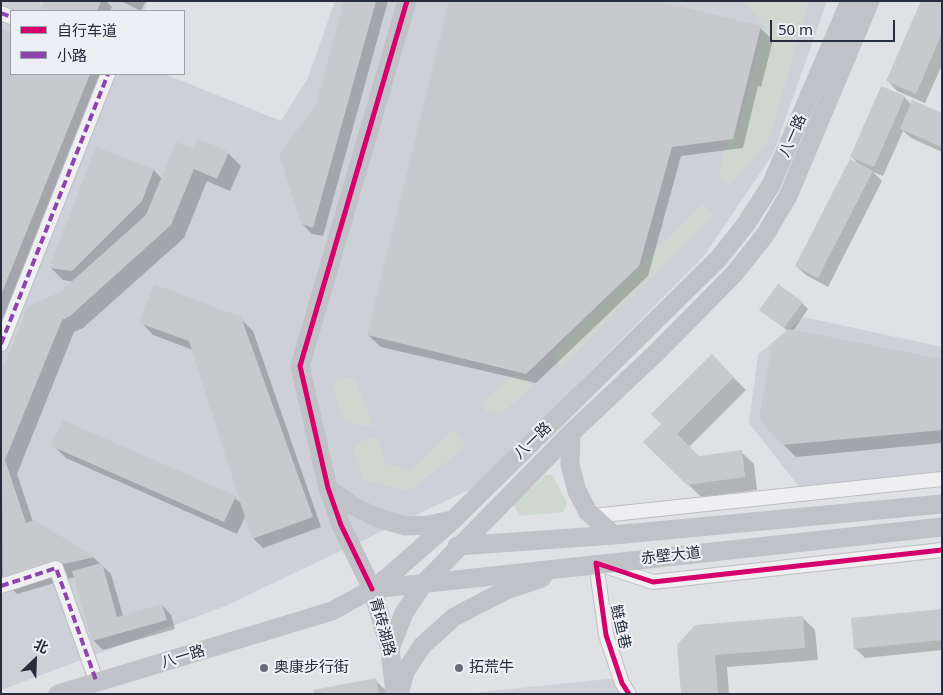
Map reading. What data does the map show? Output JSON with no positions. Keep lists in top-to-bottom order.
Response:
{
  "streets": {
    "main road": ["八一路", "赤壁大道", "青砖湖路"],
    "street": ["鲢鱼巷"]
  },
  "crossings": [
    ["八一路", "赤壁大道"],
    ["八一路", "青砖湖路"],
    ["赤壁大道", "青砖湖路"],
    ["赤壁大道", "鲢鱼巷"]
  ],
  "places": ["奥康步行街", "拓荒牛"],
  "legend": ["自行车道", "小路"],
  "scale_bar": "50 m",
  "north": "top right"
}
